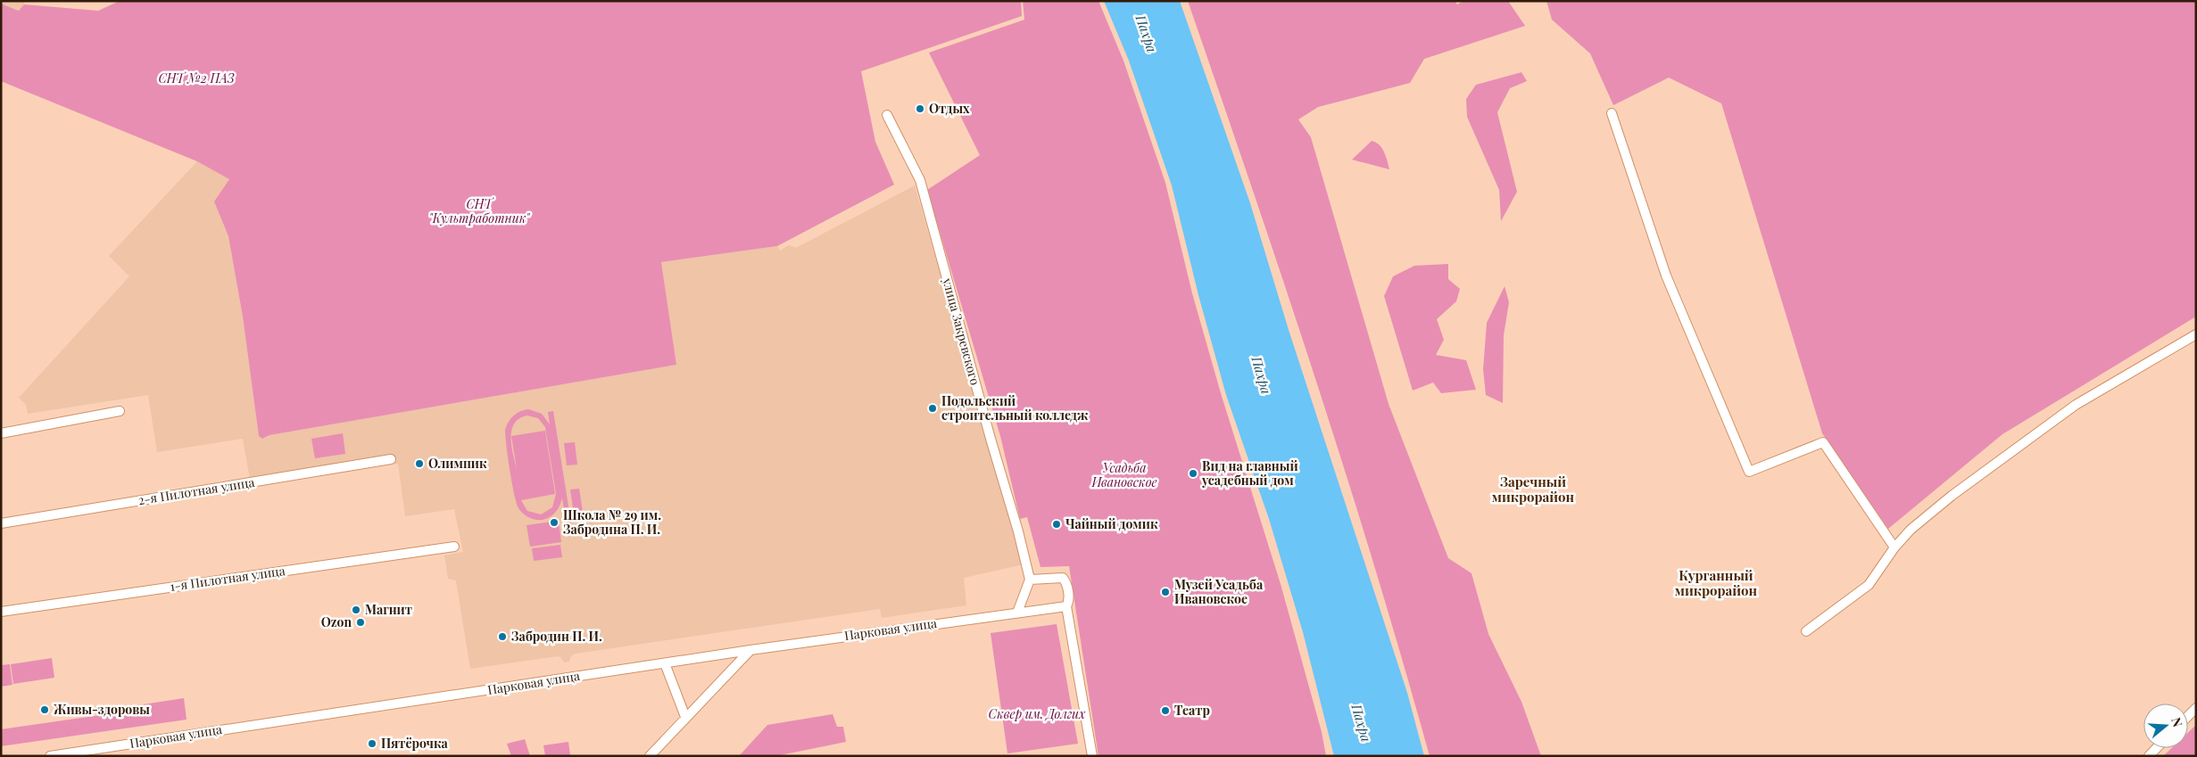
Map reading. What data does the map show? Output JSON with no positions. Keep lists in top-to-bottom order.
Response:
{
  "streets": {
    "street": [
      "улица Закревского",
      "2-я Пилотная улица",
      "1-я Пилотная улица",
      "Парковая улица"
    ]
  },
  "districts": ["Заречный микрорайон", "Курганный микрорайон"],
  "water": ["Пахра"],
  "parks": [
    "СНТ №2 ПАЗ",
    "СНТ \"Культработник\"",
    "Усадьба Ивановское",
    "Сквер им. Долгих"
  ],
  "places": [
    "Отдых",
    "Подольский строительный колледж",
    "Олимпик",
    "Вид на главный усадебный дом",
    "Школа № 29 им. Забродина П. И.",
    "Чайный домик",
    "Музей Усадьба Ивановское",
    "Магнит",
    "Ozon",
    "Забродин П. И.",
    "Живы-здоровы",
    "Театр",
    "Пятёрочка"
  ],
  "north": "right"
}
